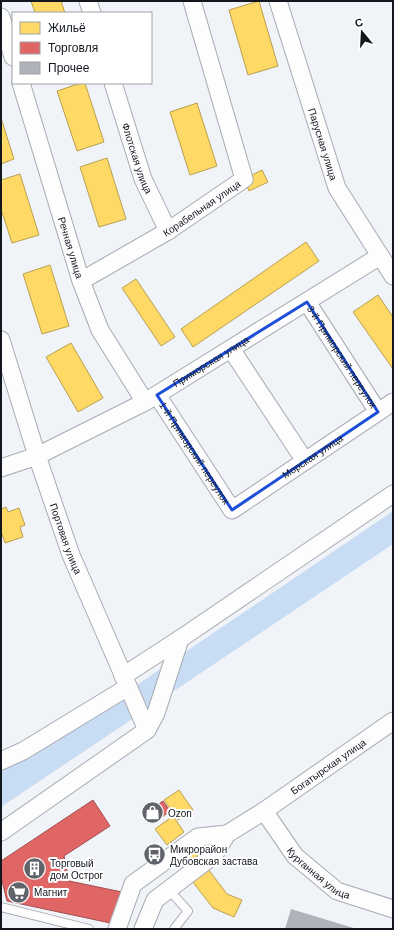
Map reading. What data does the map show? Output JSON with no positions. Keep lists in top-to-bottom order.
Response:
{
  "streets": {
    "street": [
      "Парусная улица",
      "Флотская улица",
      "Корабельная улица",
      "Речная улица",
      "3-й Приморский переулок",
      "Приморская улица",
      "1-й Приморский переулок",
      "Морская улица",
      "Портовая улица",
      "Богатырская улица",
      "Курганная улица"
    ]
  },
  "crossings": [
    ["Парусная улица", "Приморская улица"],
    ["Флотская улица", "Корабельная улица"],
    ["Корабельная улица", "Речная улица"],
    ["Речная улица", "Приморская улица"],
    ["Речная улица", "1-й Приморский переулок"],
    ["3-й Приморский переулок", "Приморская улица"],
    ["3-й Приморский переулок", "Морская улица"],
    ["Приморская улица", "1-й Приморский переулок"],
    ["Приморская улица", "Портовая улица"],
    ["1-й Приморский переулок", "Морская улица"],
    ["Богатырская улица", "Курганная улица"]
  ],
  "places": {
    "shop": ["Ozon"],
    "bus stop": ["Микрорайон Дубовская застава"],
    "building": ["Торговый дом Острог"],
    "supermarket": ["Магнит"]
  },
  "legend": ["Жильё", "Торговля", "Прочее"],
  "north": "top"
}
